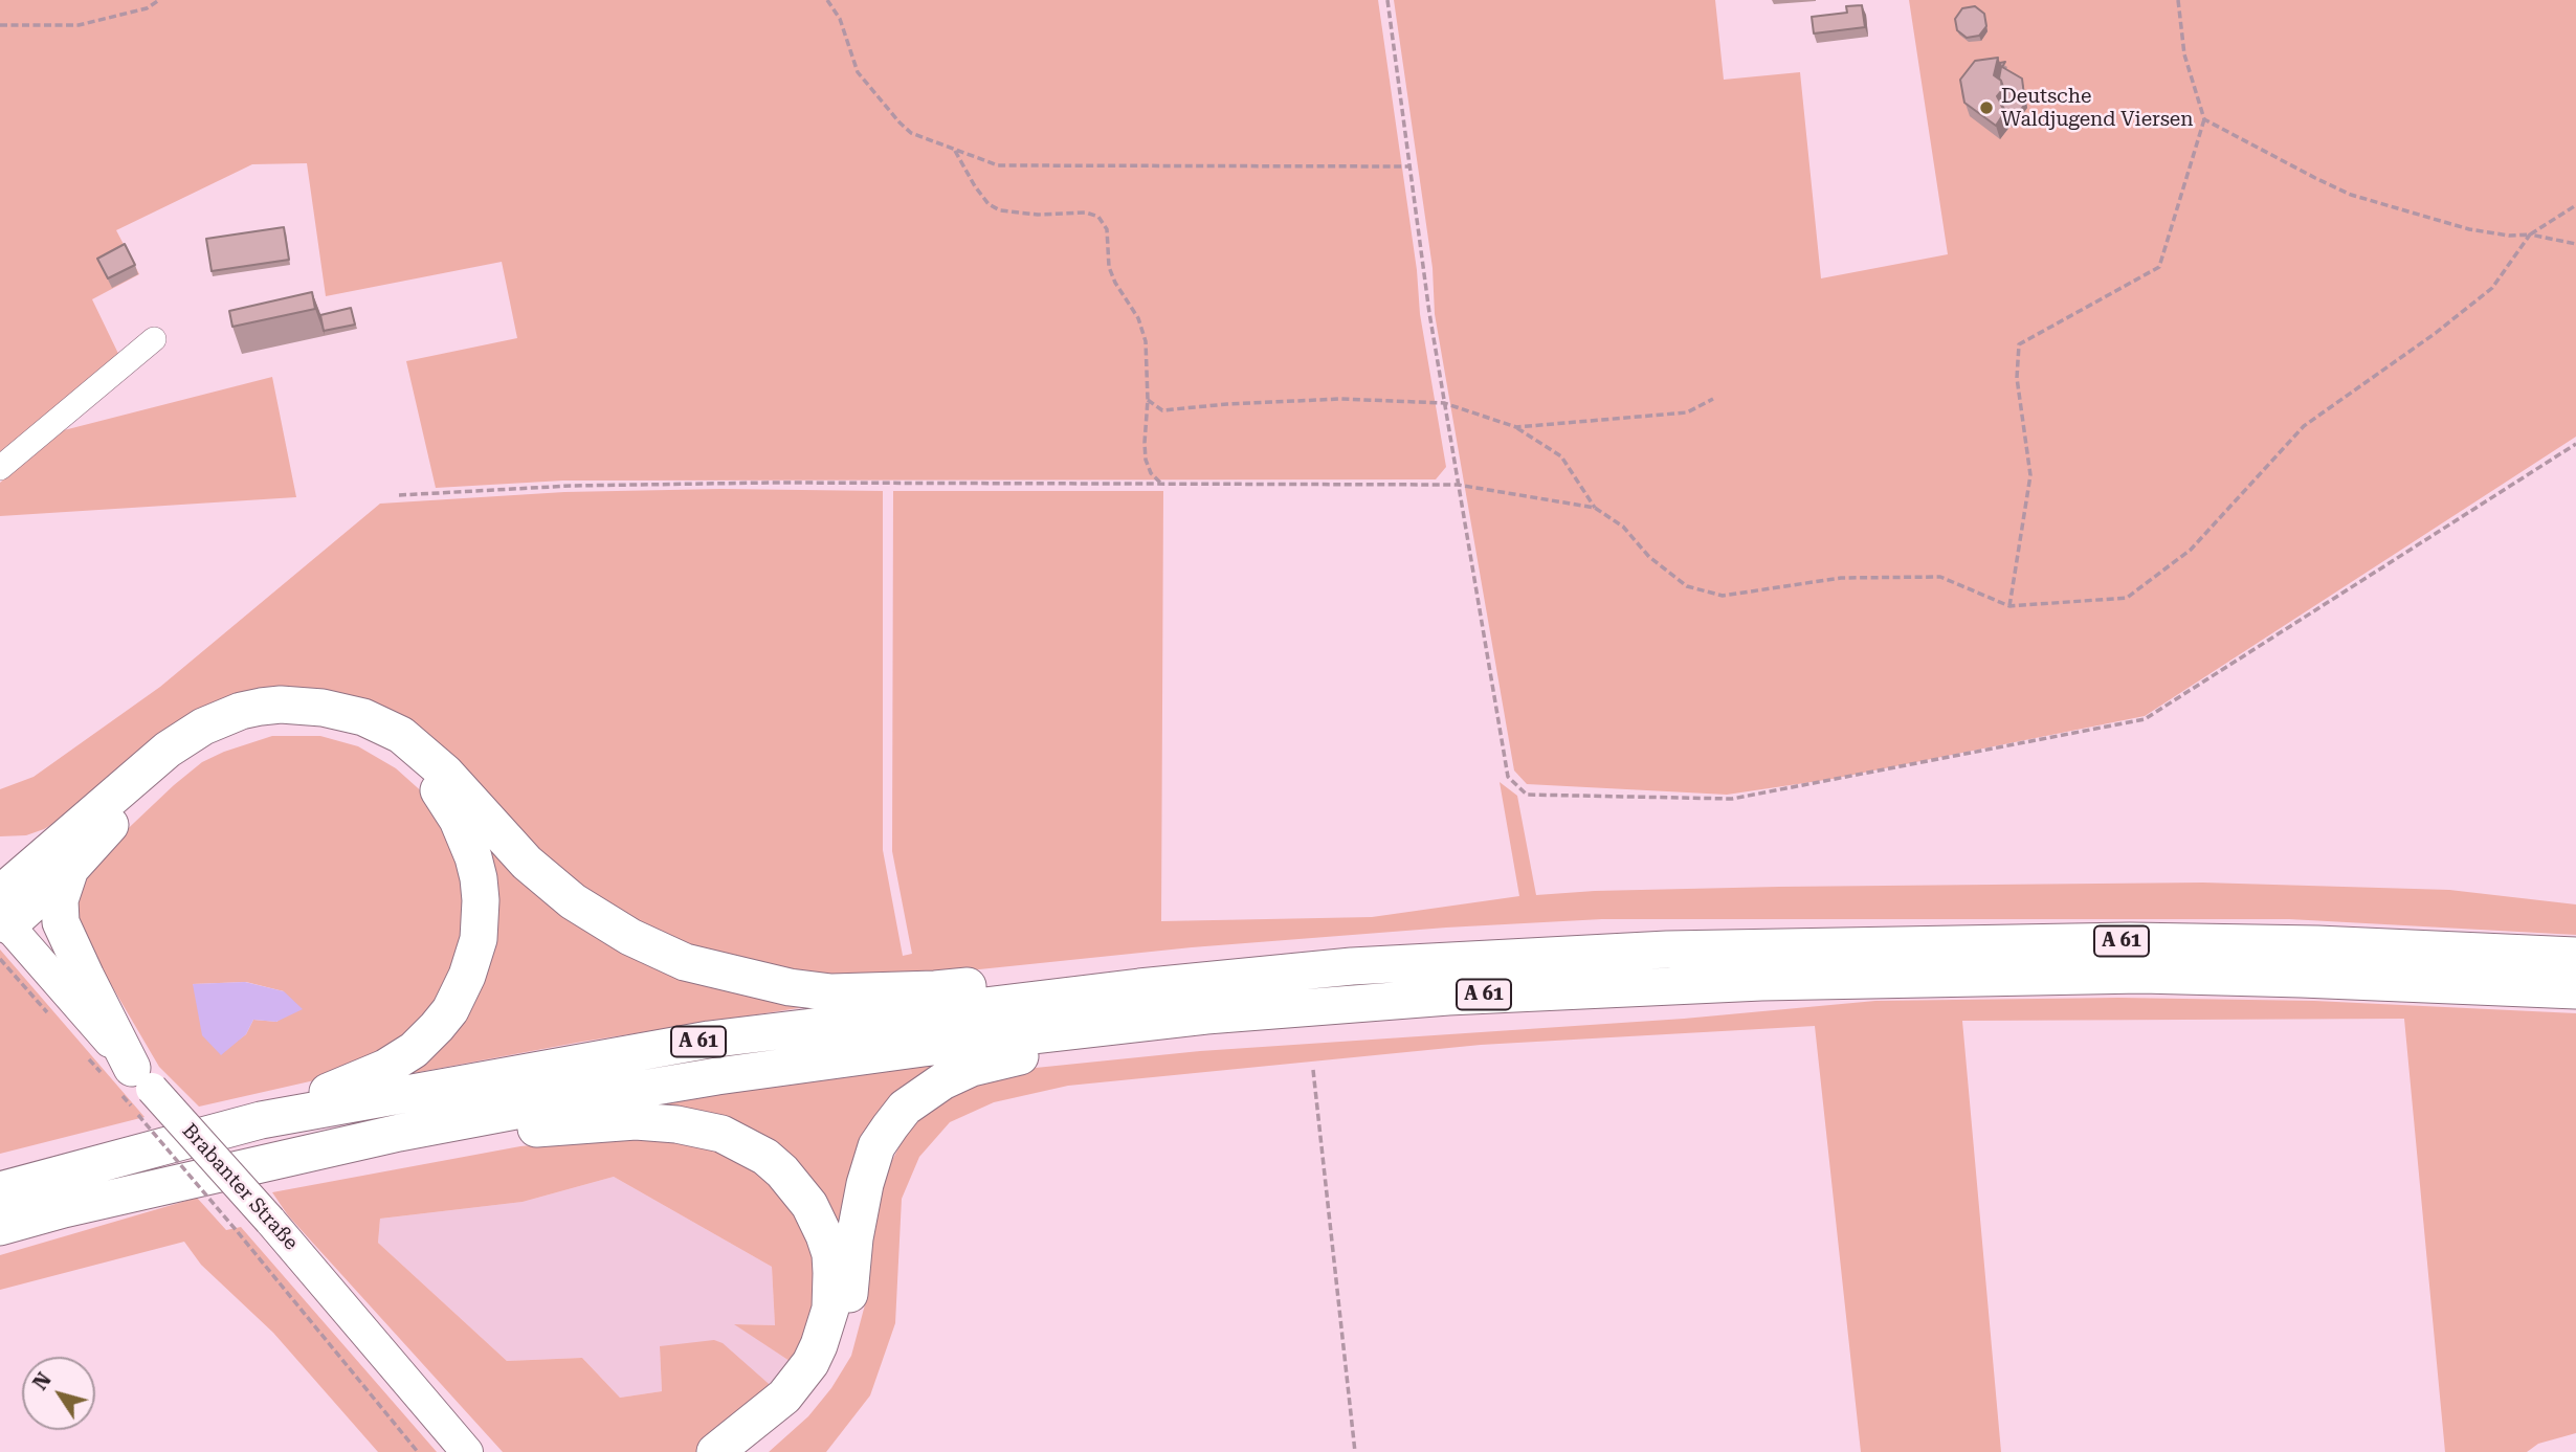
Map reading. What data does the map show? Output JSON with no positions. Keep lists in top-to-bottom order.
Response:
{
  "streets": {
    "highway": ["A 61"],
    "main road": ["Brabanter Straße"]
  },
  "places": ["Deutsche Waldjugend Viersen"],
  "north": "top left"
}
